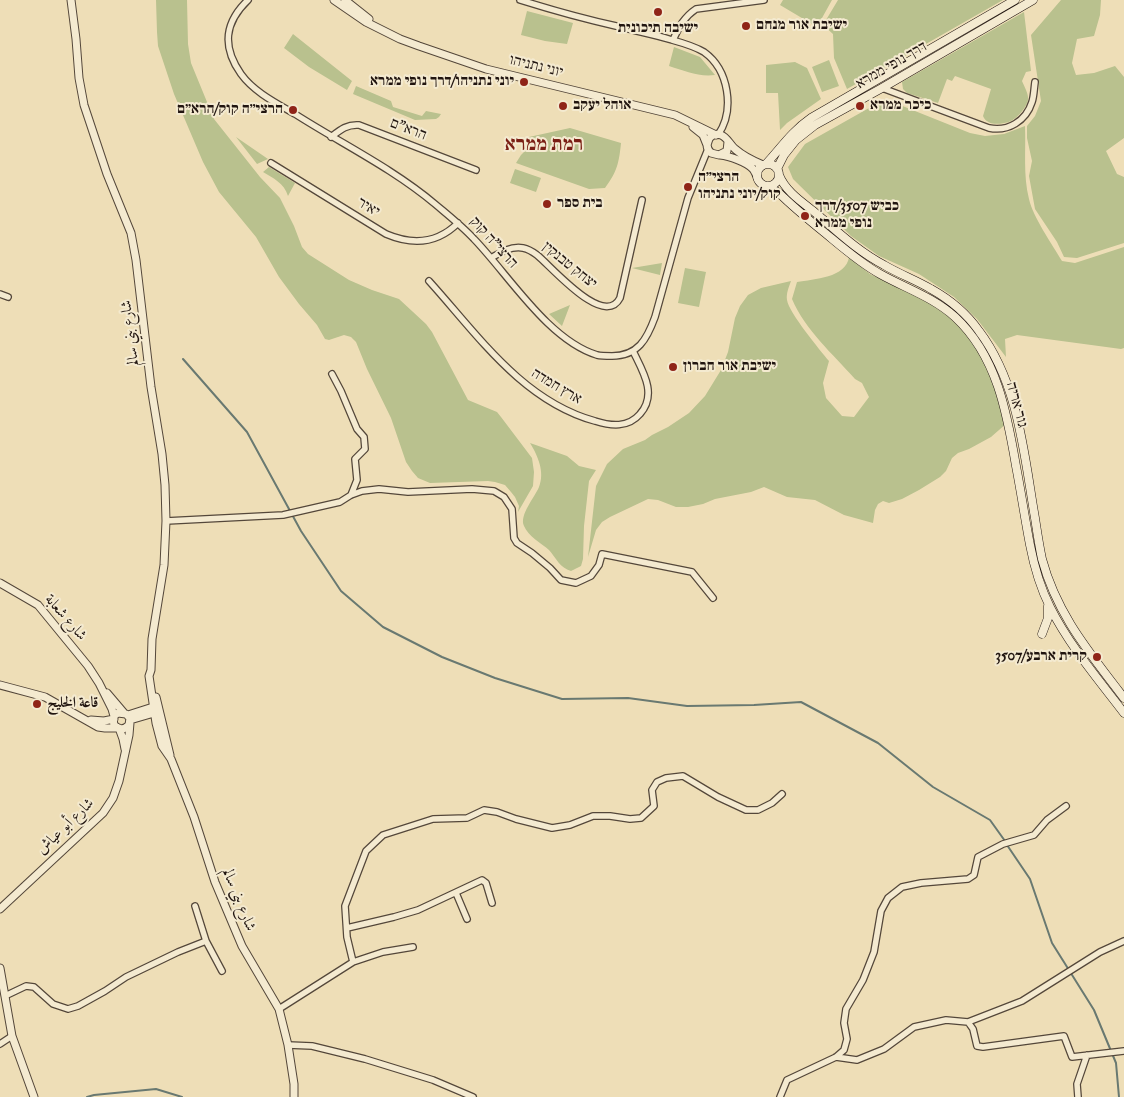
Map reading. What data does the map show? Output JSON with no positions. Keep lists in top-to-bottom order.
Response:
{
  "streets": {
    "main road": ["דרך נופי ממרא", "גור אריה"],
    "street": [
      "יוני נתניהו",
      "הרא\"ם",
      "יאיר",
      "הרצי\"ה קוק",
      "יצחק טבנקין",
      "شارع بني سالم",
      "ארץ חמדה",
      "شارع شعابة",
      "شارع أبو عياش"
    ]
  },
  "crossings": [
    ["דרך נופי ממרא", "גור אריה"],
    ["הרא\"ם", "הרצי\"ה קוק"],
    ["יאיר", "הרצי\"ה קוק"],
    ["הרצי\"ה קוק", "יצחק טבנקין"],
    ["הרצי\"ה קוק", "ארץ חמדה"]
  ],
  "districts": ["רמת ממרא"],
  "places": [
    "ישיבה תיכונית",
    "ישיבת אור מנחם",
    "יוני נתניהו/דרך נופי ממרא",
    "אוהל יעקב",
    "כיכר ממרא",
    "הרצי״ה קוק/הרא״ם",
    "הרצי״ה קוק/יוני נתניהו",
    "בית ספר",
    "כביש 3507/דרך נופי ממרא",
    "ישיבת אור חברון",
    "קרית ארבע/3507",
    "قاعة الخليج"
  ]
}
